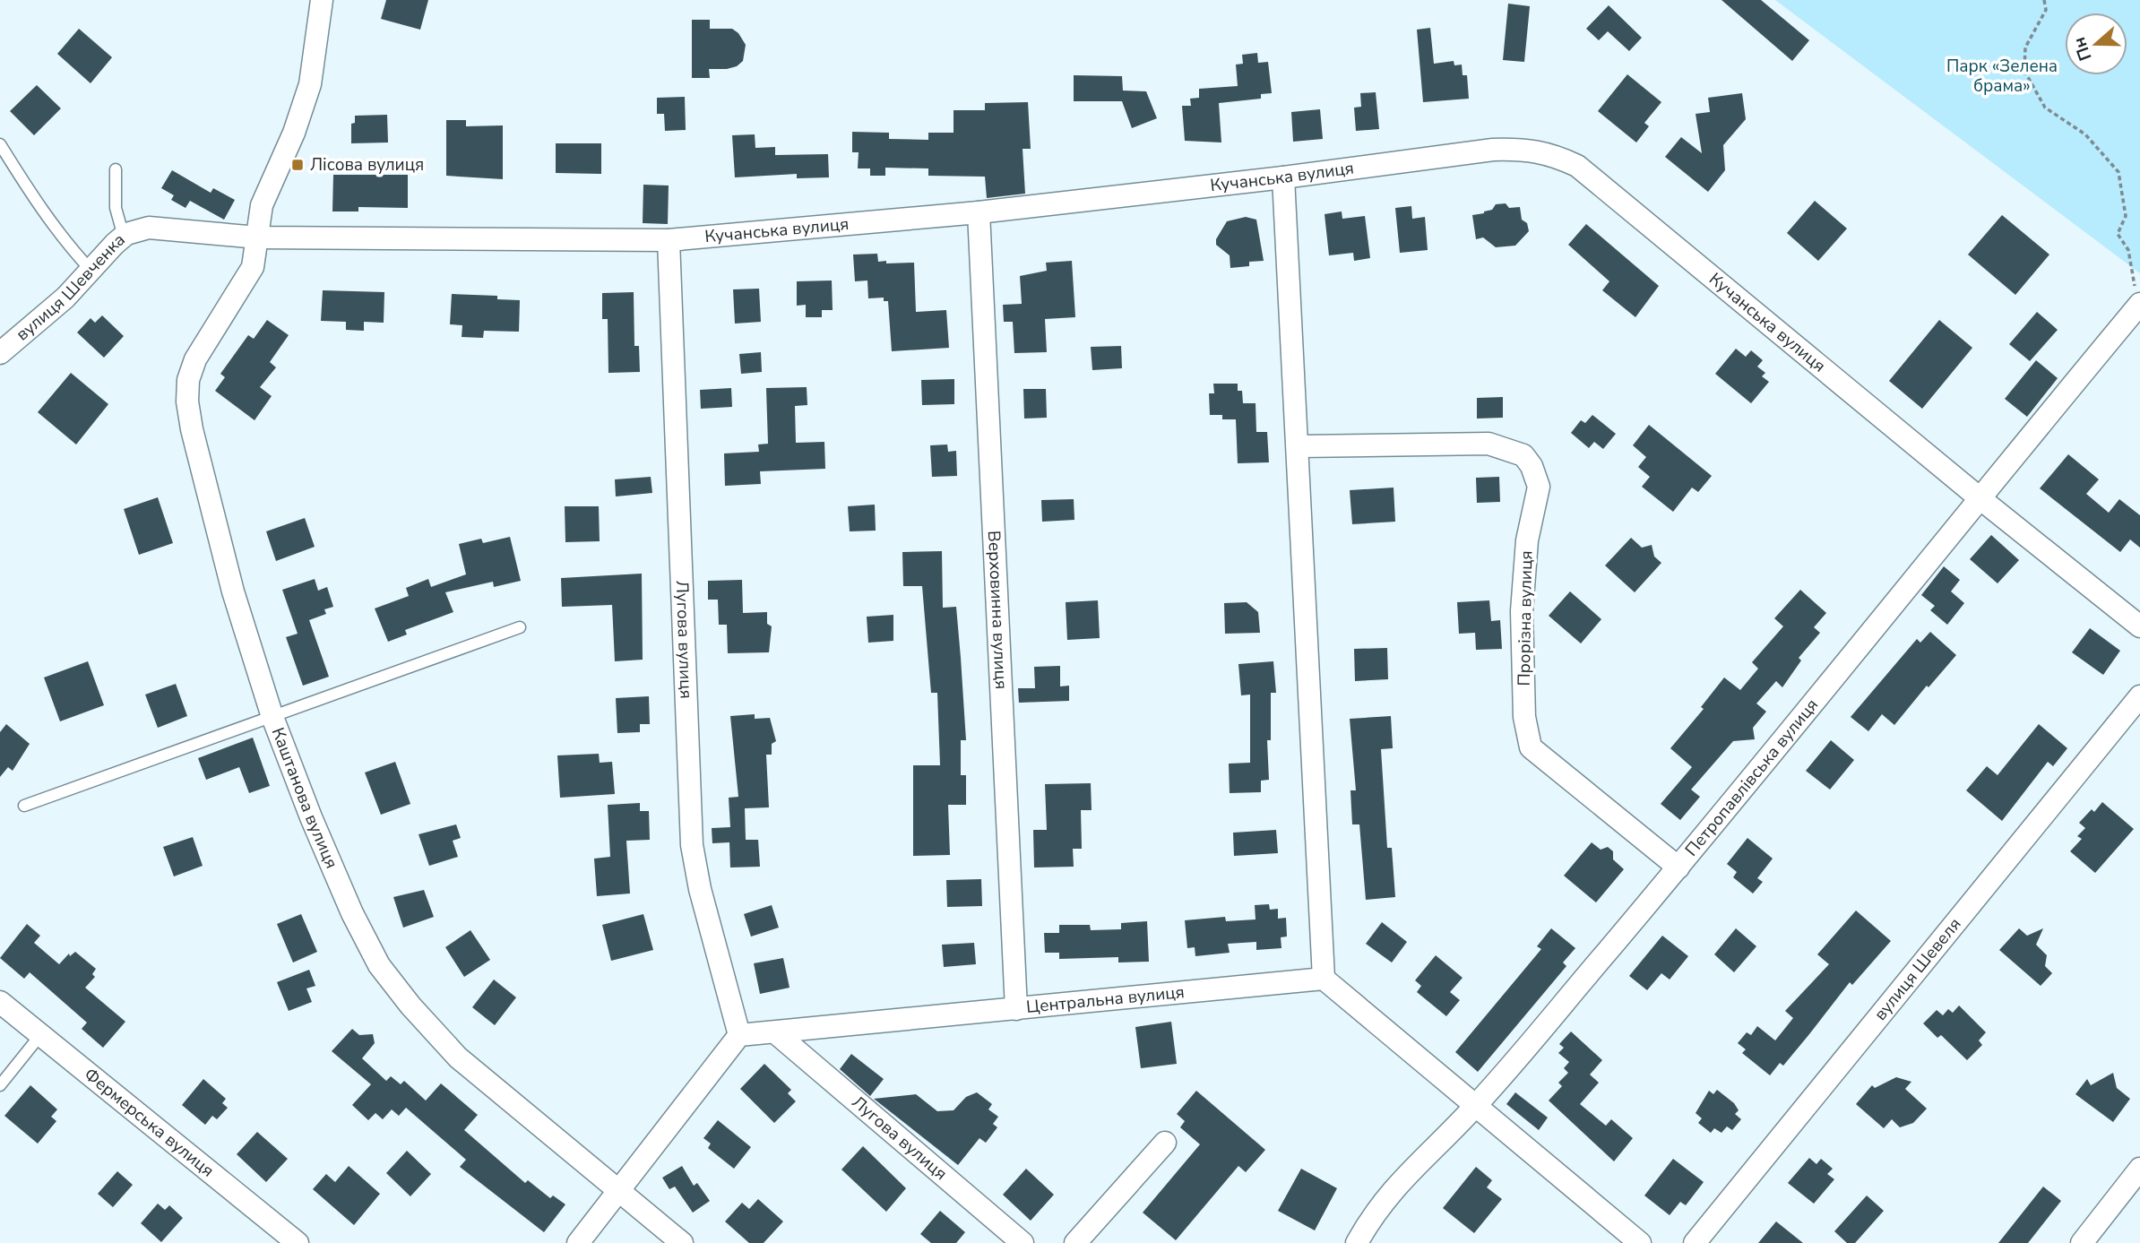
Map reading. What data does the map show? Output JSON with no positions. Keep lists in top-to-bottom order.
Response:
{
  "streets": {
    "street": [
      "Кучанська вулиця",
      "вулиця Шевченка",
      "Верховинна вулиця",
      "Прорізна вулиця",
      "Лугова вулиця",
      "Петропавлівська вулиця",
      "Каштанова вулиця",
      "вулиця Шевеля",
      "Центральна вулиця",
      "Фермерська вулиця"
    ]
  },
  "crossings": [
    ["Кучанська вулиця", "вулиця Шевченка"],
    ["Кучанська вулиця", "Верховинна вулиця"],
    ["Кучанська вулиця", "Лугова вулиця"],
    ["Кучанська вулиця", "Петропавлівська вулиця"],
    ["Кучанська вулиця", "Каштанова вулиця"],
    ["вулиця Шевченка", "Каштанова вулиця"],
    ["Верховинна вулиця", "Центральна вулиця"],
    ["Прорізна вулиця", "Петропавлівська вулиця"],
    ["Лугова вулиця", "Центральна вулиця"]
  ],
  "parks": ["Парк «Зелена брама»"],
  "places": {
    "transit": ["Лісова вулиця"]
  },
  "north": "left"
}
